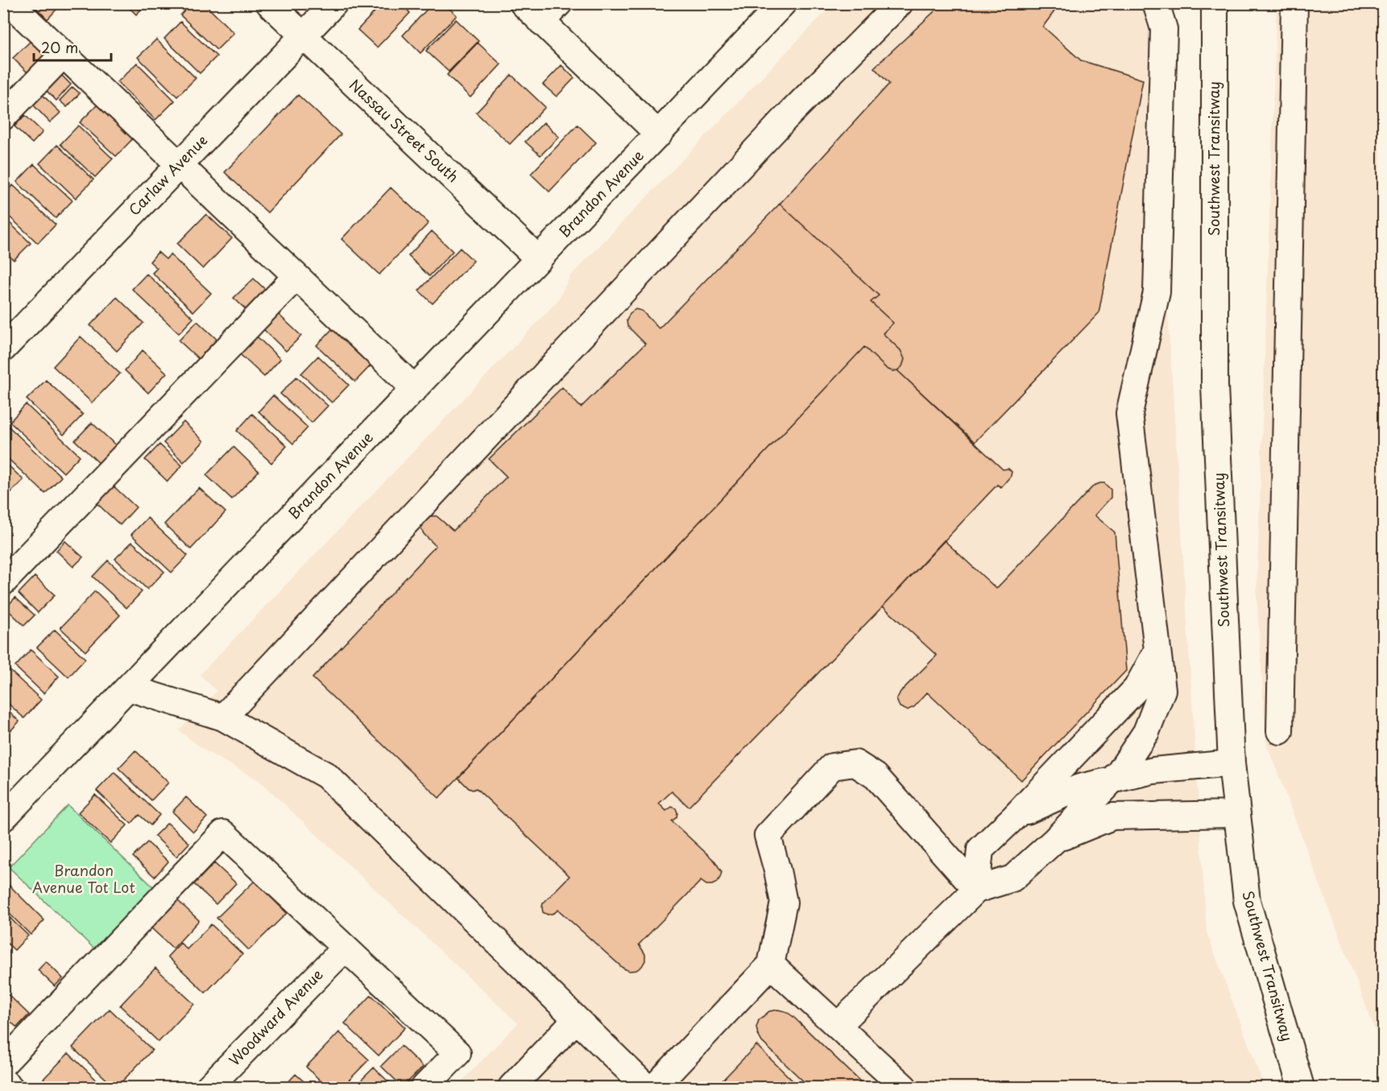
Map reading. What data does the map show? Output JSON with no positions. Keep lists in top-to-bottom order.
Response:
{
  "streets": {
    "street": [
      "Nassau Street South",
      "Southwest Transitway",
      "Carlaw Avenue",
      "Brandon Avenue",
      "Woodward Avenue"
    ]
  },
  "crossings": [
    ["Nassau Street South", "Carlaw Avenue"],
    ["Nassau Street South", "Brandon Avenue"]
  ],
  "parks": ["Brandon Avenue Tot Lot"],
  "scale_bar": "20 m"
}
